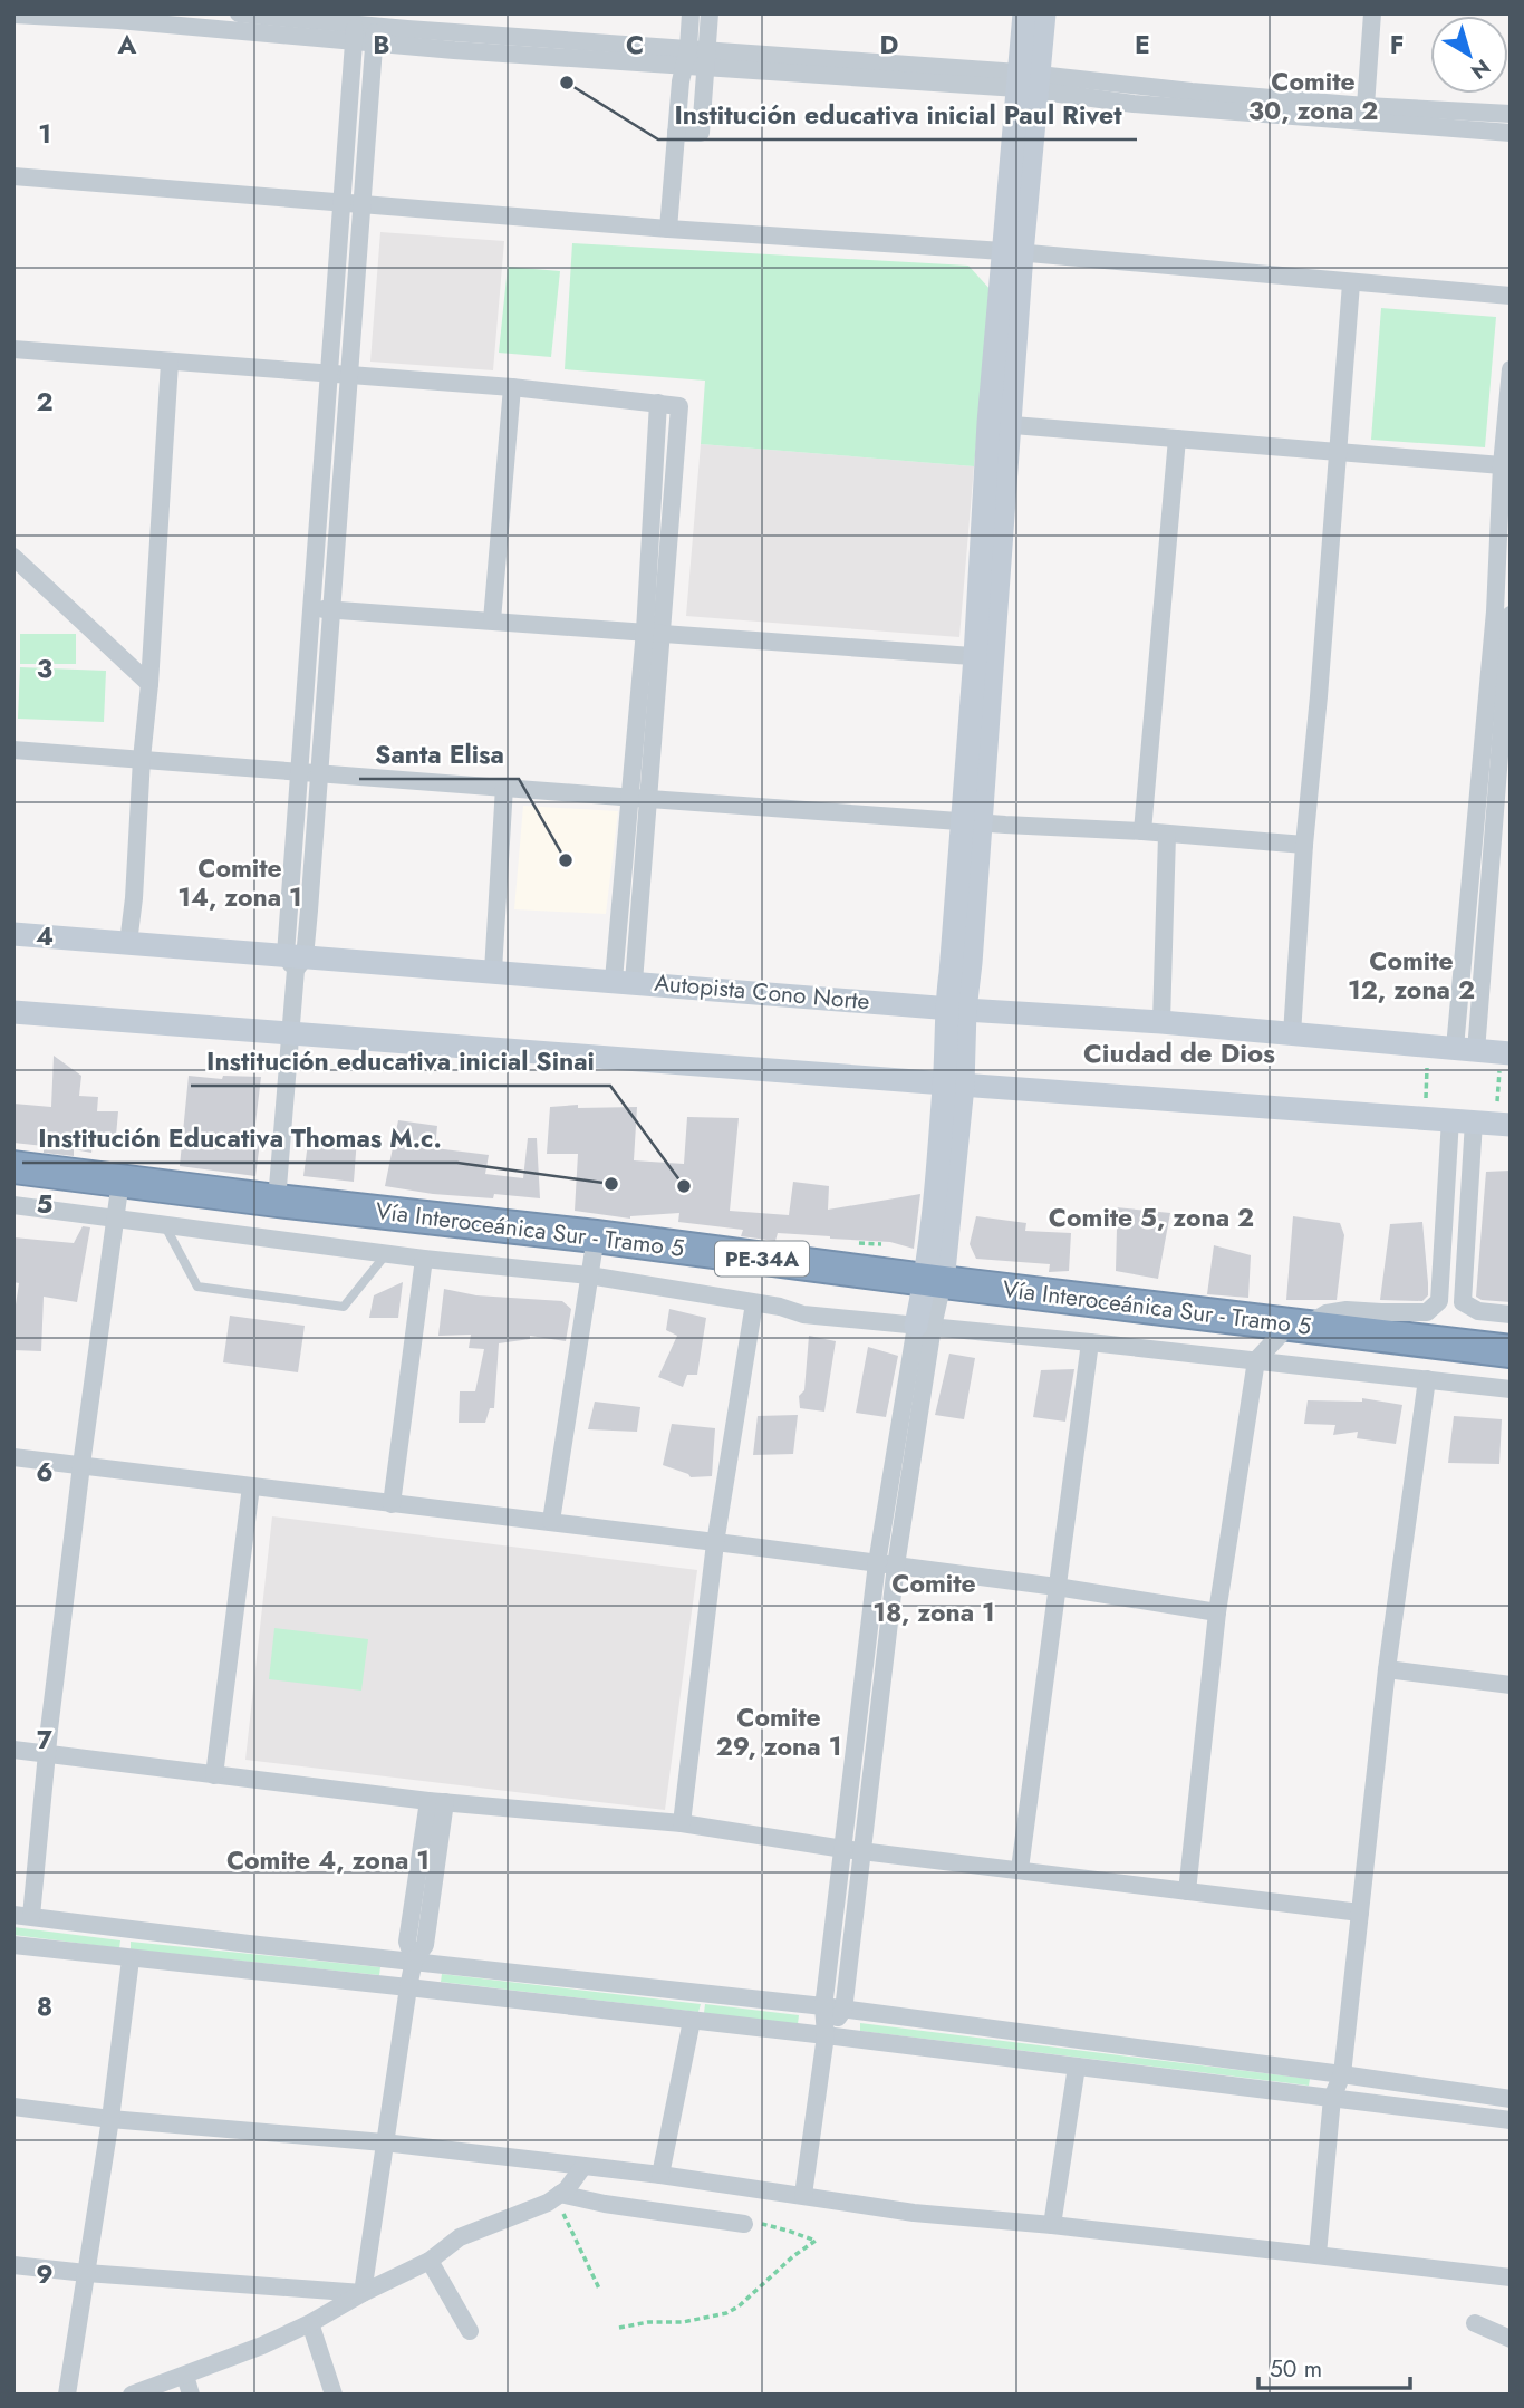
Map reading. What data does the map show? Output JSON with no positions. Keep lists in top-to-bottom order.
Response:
{
  "streets": {
    "highway": ["Vía Interoceánica Sur - Tramo 5", "PE-34A"],
    "main road": ["Autopista Cono Norte"]
  },
  "districts": [
    "Comite 30, zona 2",
    "Comite 14, zona 1",
    "Comite 12, zona 2",
    "Ciudad de Dios",
    "Comite 5, zona 2",
    "Comite 18, zona 1",
    "Comite 29, zona 1",
    "Comite 4, zona 1"
  ],
  "places": [
    "Institución educativa inicial Paul Rivet",
    "Santa Elisa",
    "Institución Educativa Thomas M.c.",
    "Institución educativa inicial Sinai"
  ],
  "scale_bar": "50 m",
  "north": "bottom right",
  "grid": {
    "columns": [
      "A",
      "B",
      "C",
      "D",
      "E",
      "F"
    ],
    "rows": [
      "1",
      "2",
      "3",
      "4",
      "5",
      "6",
      "7",
      "8",
      "9"
    ]
  }
}
